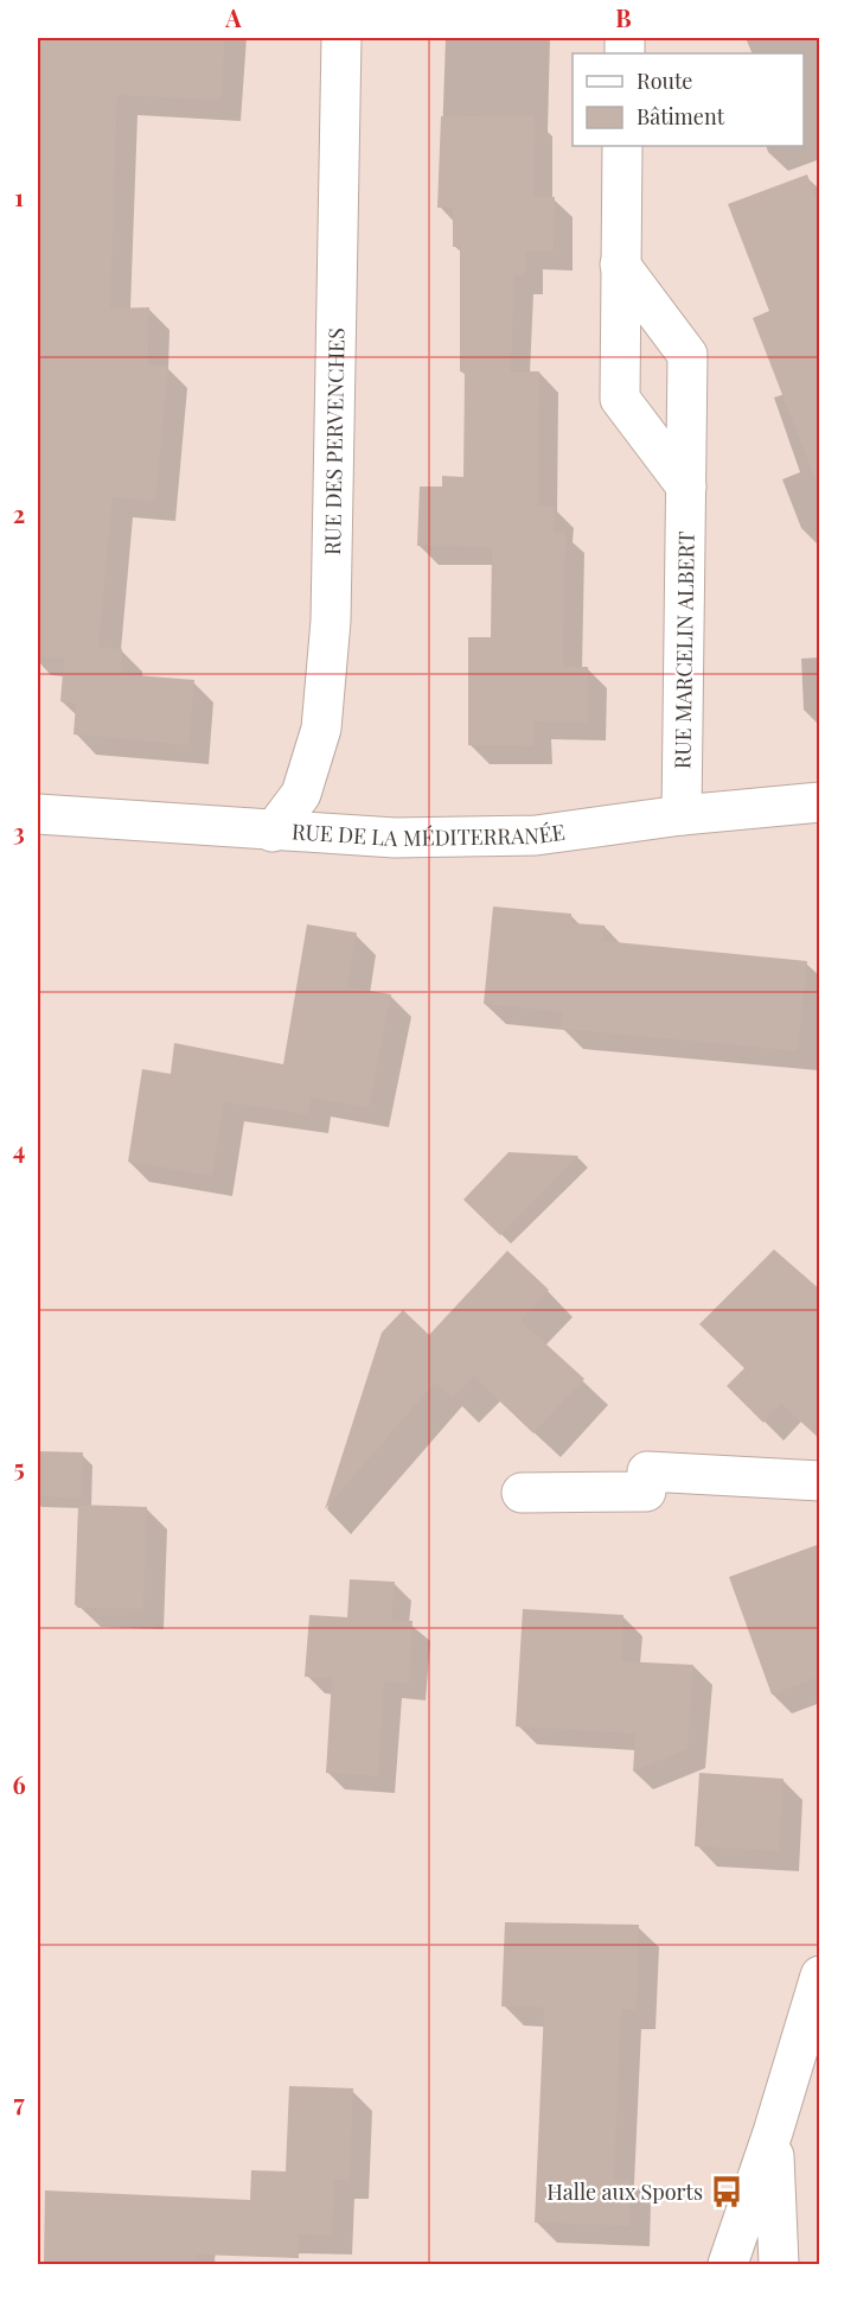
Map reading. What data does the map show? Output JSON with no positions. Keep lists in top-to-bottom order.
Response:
{
  "streets": {
    "street": ["RUE DES PERVENCHES", "RUE MARCELIN ALBERT", "RUE DE LA MÉDITERRANÉE"]
  },
  "crossings": [
    ["RUE DES PERVENCHES", "RUE DE LA MÉDITERRANÉE"],
    ["RUE MARCELIN ALBERT", "RUE DE LA MÉDITERRANÉE"]
  ],
  "places": {
    "bus stop": ["Halle aux Sports"]
  },
  "legend": ["Route", "Bâtiment"],
  "grid": {
    "columns": ["A", "B"],
    "rows": [
      "1",
      "2",
      "3",
      "4",
      "5",
      "6",
      "7"
    ]
  }
}
